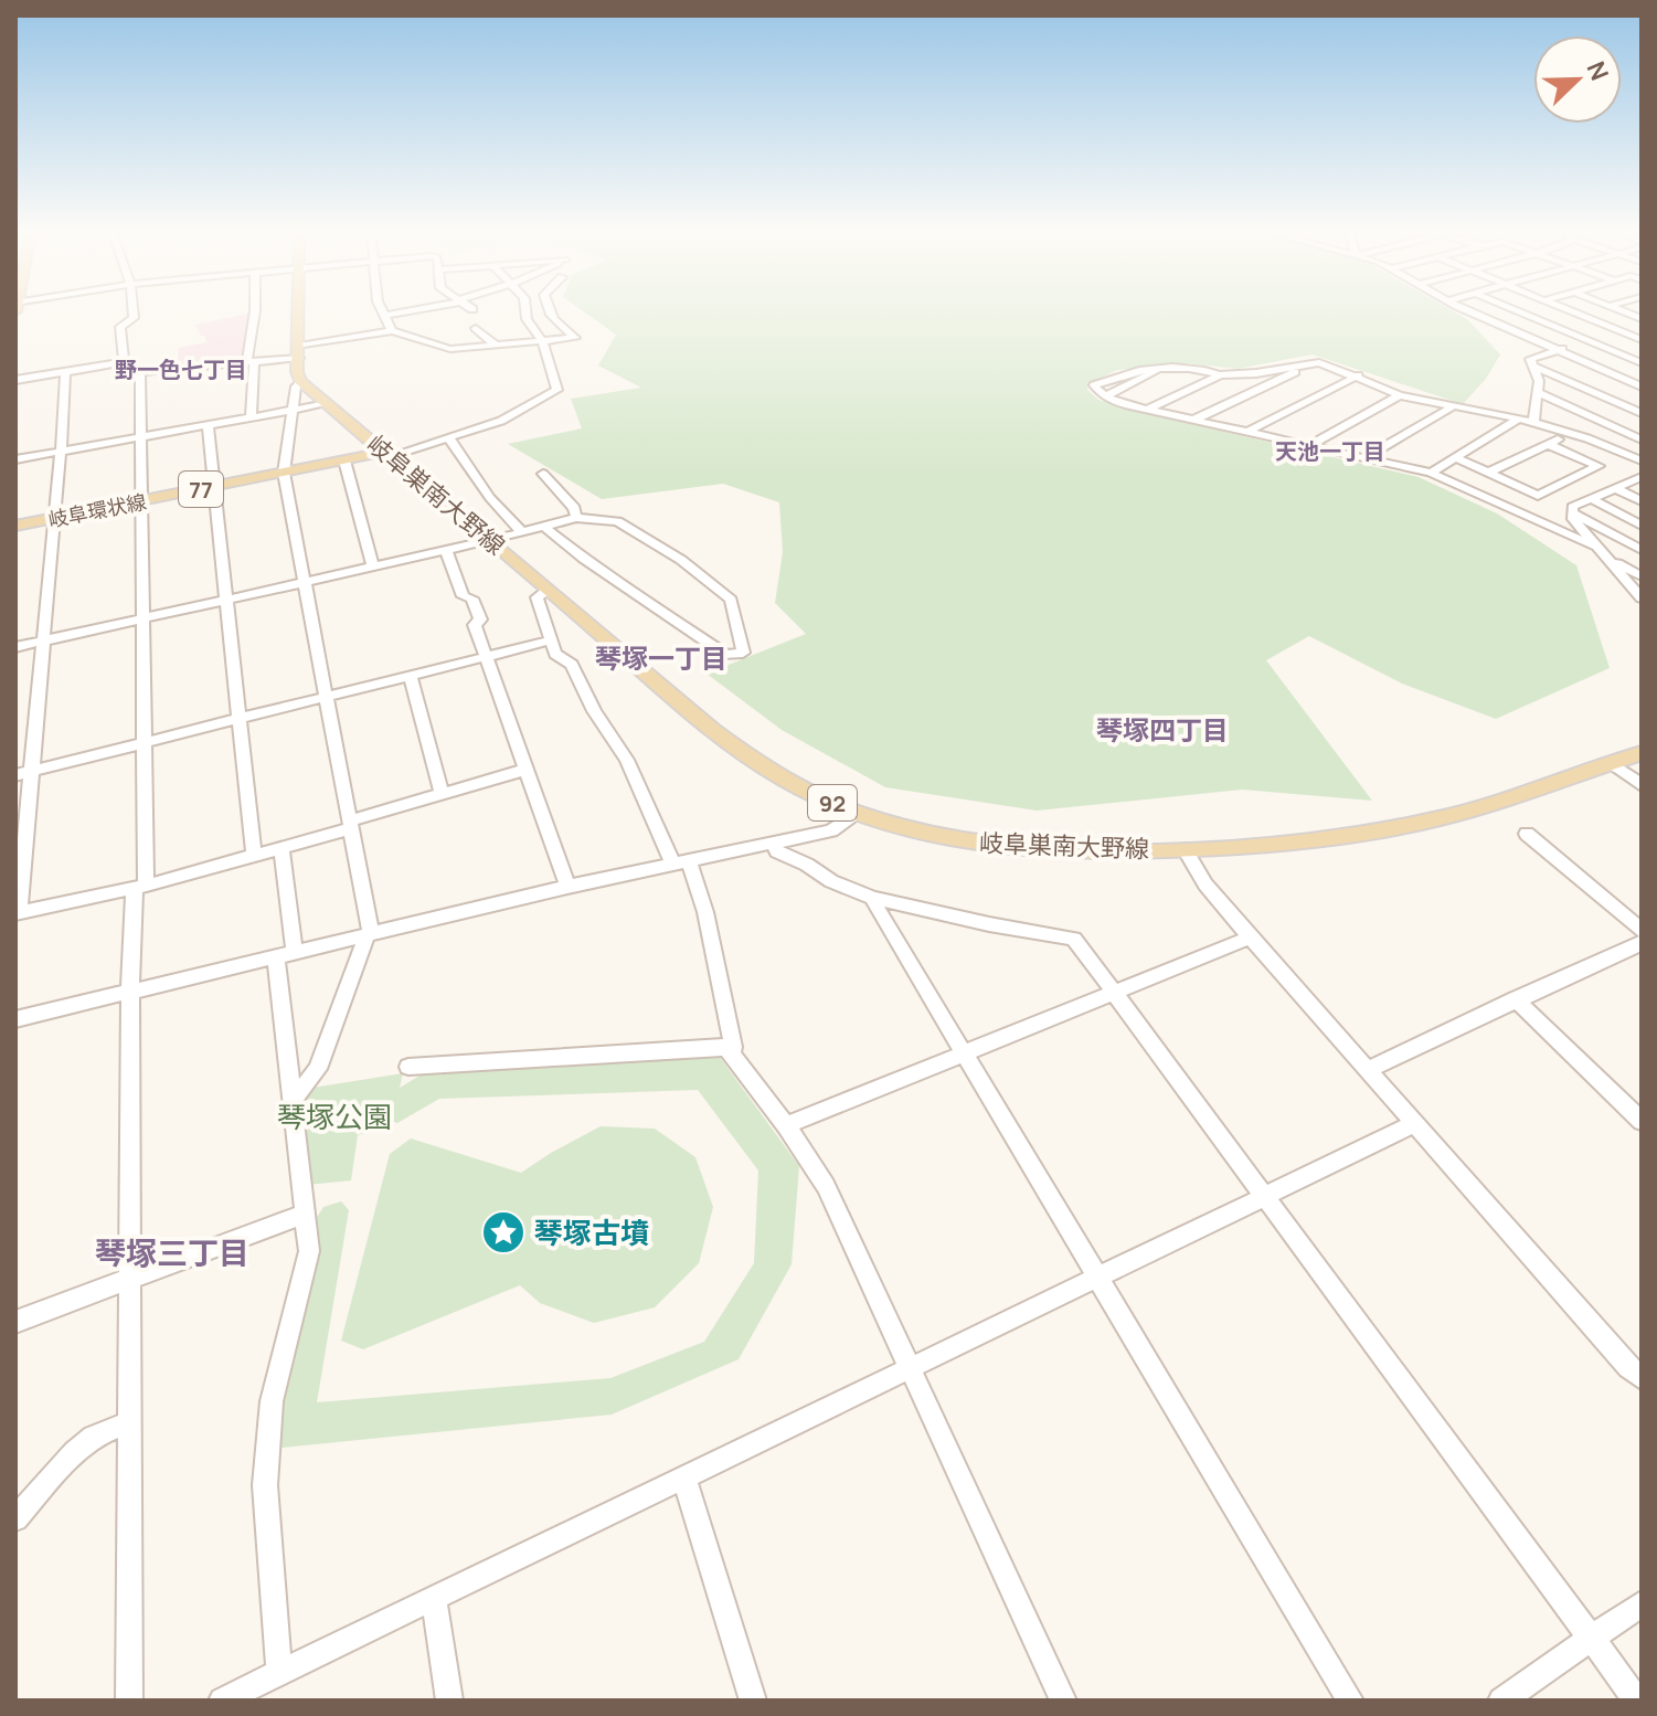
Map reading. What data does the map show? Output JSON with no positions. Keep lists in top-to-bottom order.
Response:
{
  "streets": {
    "main road": [
      "77",
      "岐阜巣南大野線",
      "岐阜環状線",
      "92"
    ]
  },
  "crossings": [
    ["岐阜巣南大野線", "岐阜環状線"]
  ],
  "districts": [
    "野一色七丁目",
    "天池一丁目",
    "琴塚一丁目",
    "琴塚四丁目",
    "琴塚三丁目"
  ],
  "parks": ["琴塚公園"],
  "places": {
    "place": ["琴塚古墳"]
  },
  "north": "top right"
}
